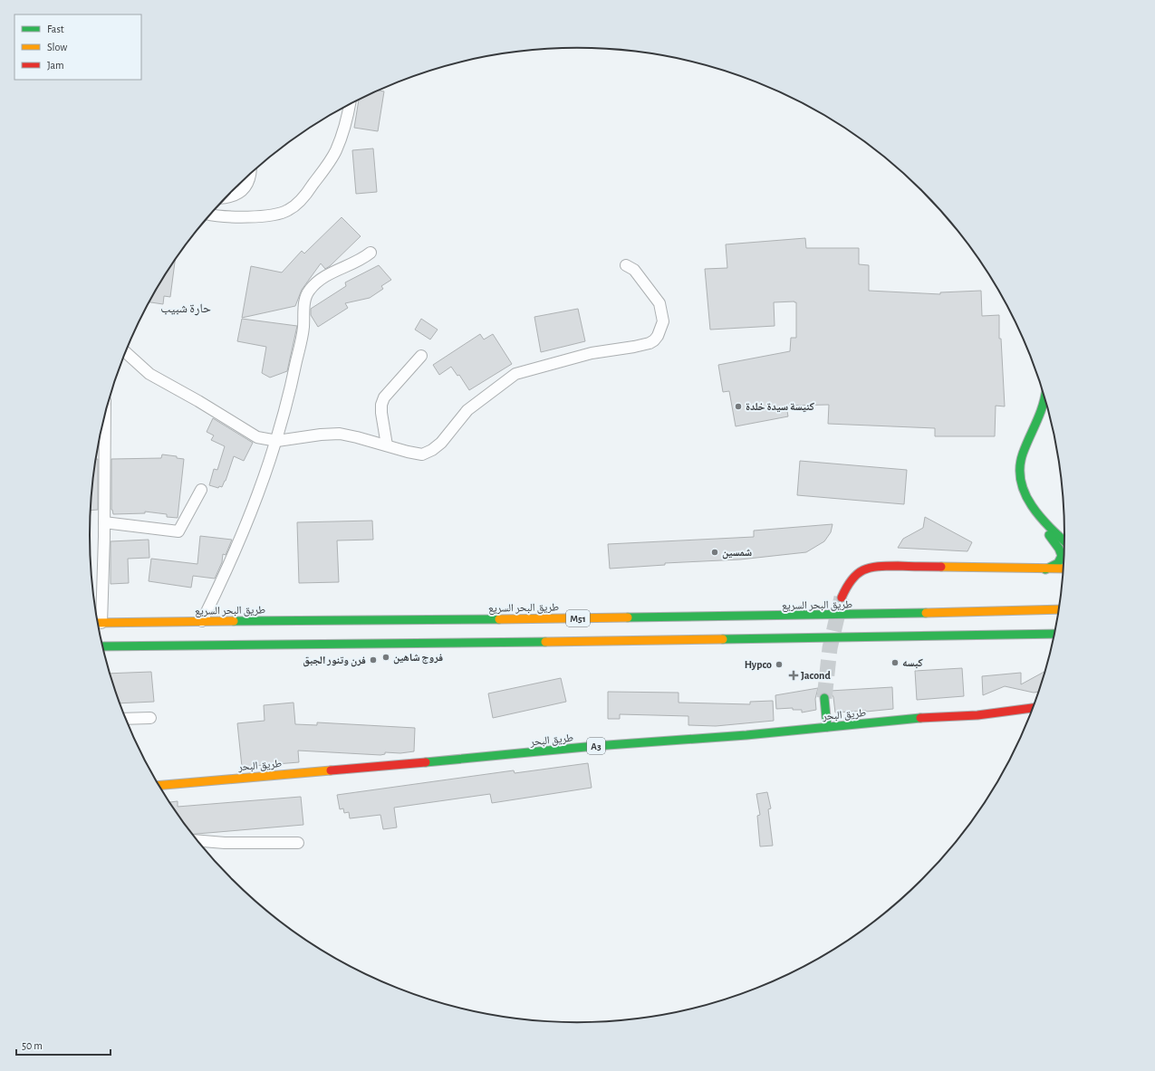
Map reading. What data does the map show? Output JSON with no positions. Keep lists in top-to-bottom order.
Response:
{
  "streets": {
    "main road": [
      "طريق البحر السريع",
      "M51",
      "طريق البحر",
      "A3"
    ]
  },
  "districts": ["حارة شبيب"],
  "places": {
    "other": [
      "كنيسة سيدة خلدة",
      "شمسين",
      "فروج شاهين",
      "فرن وتنور الجبق",
      "كبسه",
      "Hypco"
    ],
    "health": ["Jacond"]
  },
  "legend": ["Fast", "Slow", "Jam"],
  "scale_bar": "50 m"
}
